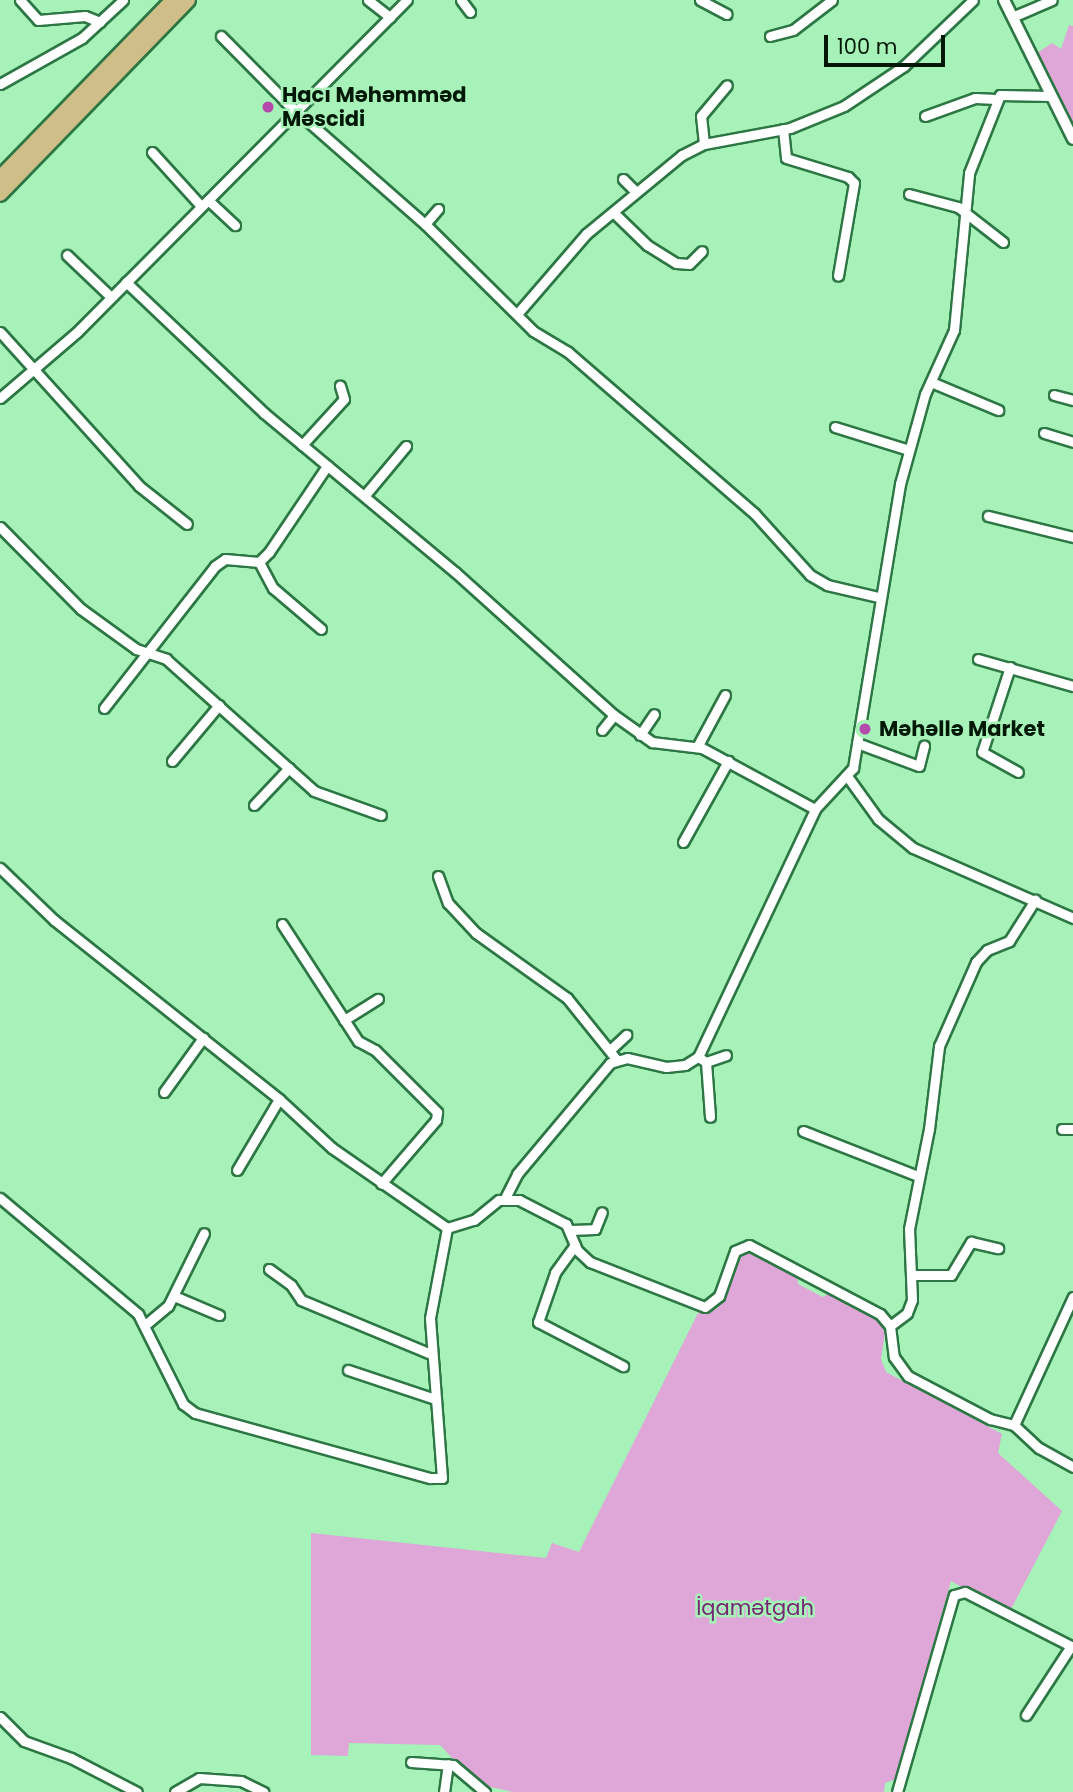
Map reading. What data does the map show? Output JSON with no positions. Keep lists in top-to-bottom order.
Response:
{
  "parks": ["İqamətgah"],
  "places": ["Hacı Məhəmməd Məscidi", "Məhəllə Market"],
  "scale_bar": "100 m"
}
